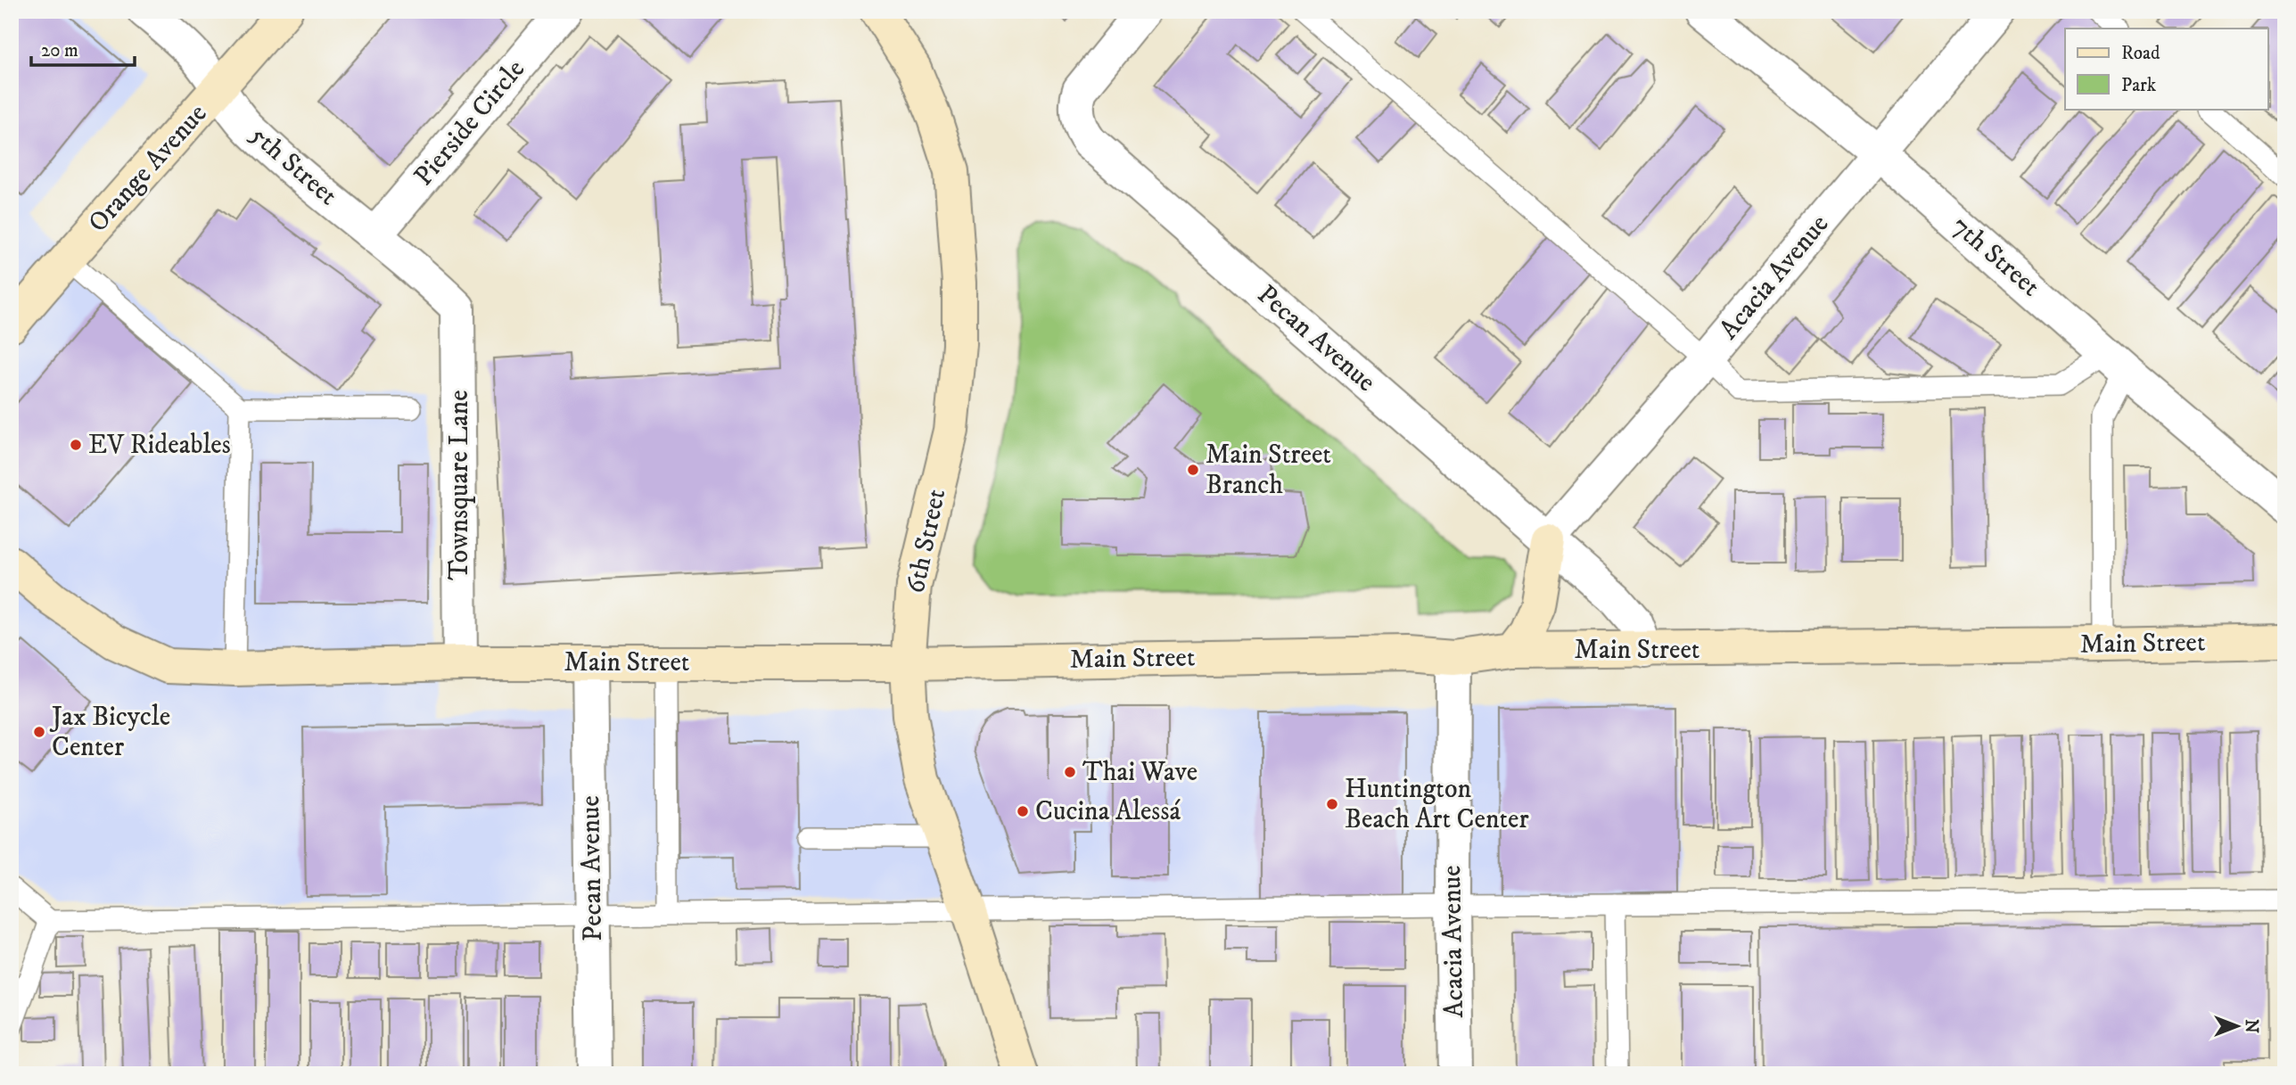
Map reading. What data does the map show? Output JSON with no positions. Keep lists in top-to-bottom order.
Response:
{
  "streets": {
    "main road": ["Orange Avenue", "6th Street", "Main Street"],
    "street": [
      "Pierside Circle",
      "5th Street",
      "7th Street",
      "Acacia Avenue",
      "Pecan Avenue",
      "Townsquare Lane"
    ]
  },
  "crossings": [
    ["Pierside Circle", "5th Street"],
    ["5th Street", "Orange Avenue"],
    ["5th Street", "Townsquare Lane"],
    ["7th Street", "Acacia Avenue"],
    ["Acacia Avenue", "Pecan Avenue"],
    ["Acacia Avenue", "Main Street"],
    ["Pecan Avenue", "Main Street"],
    ["Townsquare Lane", "Main Street"],
    ["6th Street", "Main Street"]
  ],
  "places": [
    "EV Rideables",
    "Main Street Branch",
    "Jax Bicycle Center",
    "Thai Wave",
    "Huntington Beach Art Center",
    "Cucina Alessá"
  ],
  "legend": ["Road", "Park"],
  "scale_bar": "20 m",
  "north": "right"
}
